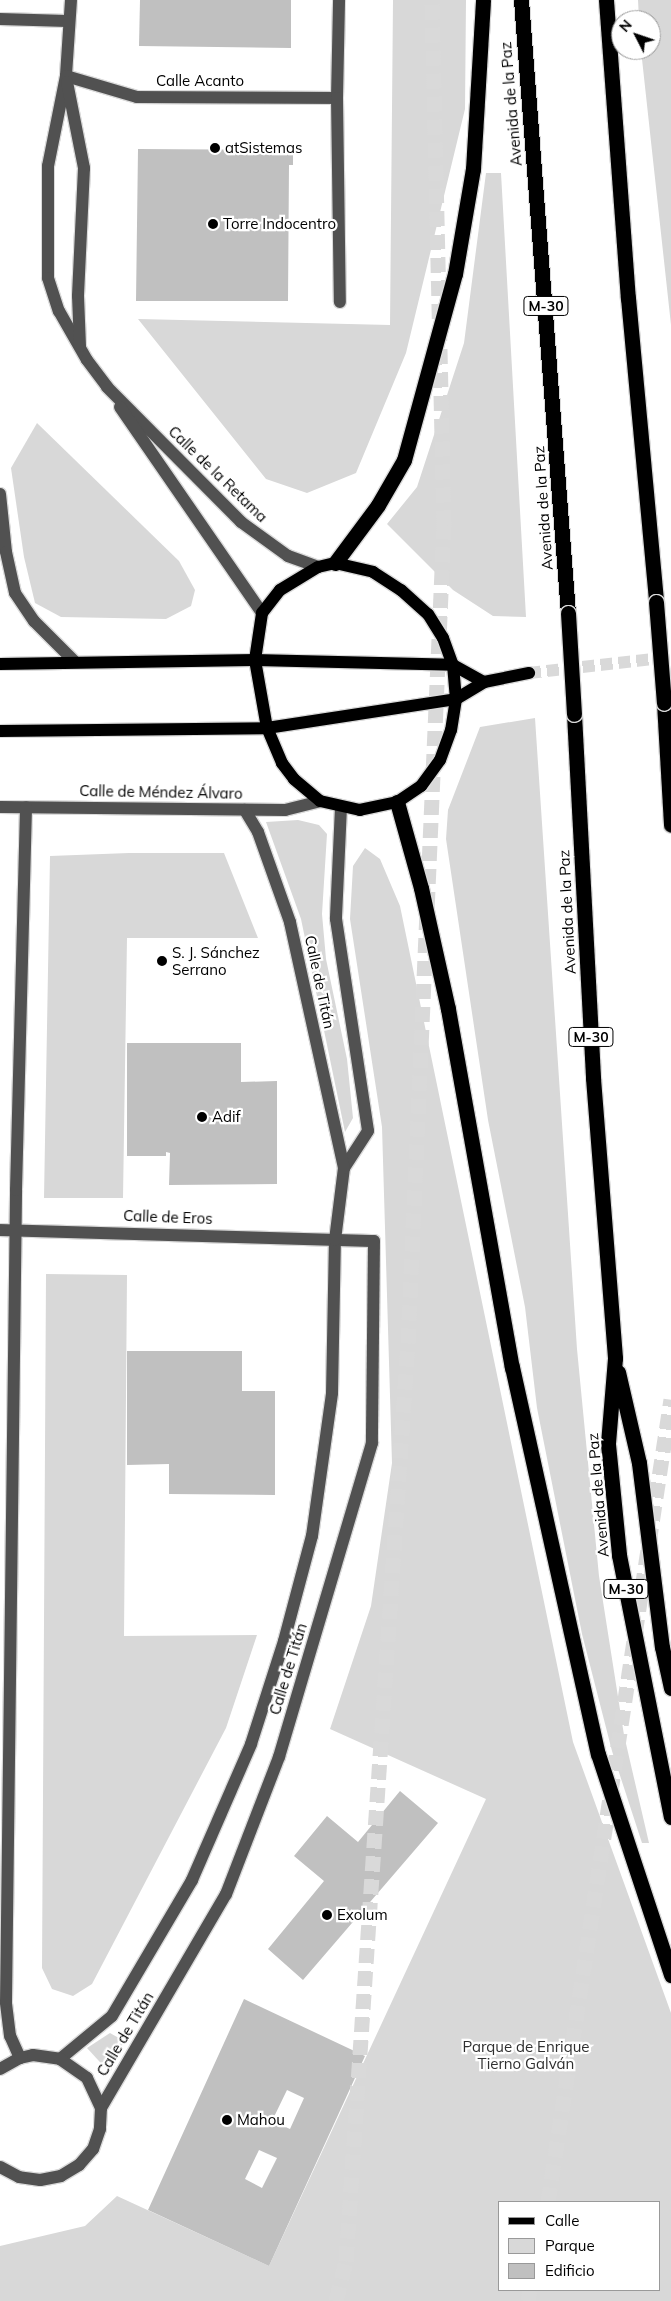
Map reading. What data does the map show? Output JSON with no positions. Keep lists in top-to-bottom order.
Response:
{
  "streets": {
    "highway": ["Avenida de la Paz", "M-30"],
    "street": [
      "Calle Acanto",
      "Calle de la Retama",
      "Calle de Méndez Álvaro",
      "Calle de Titán",
      "Calle de Eros"
    ]
  },
  "crossings": [
    ["Calle Acanto", "Calle de la Retama"],
    ["Calle de Méndez Álvaro", "Calle de Titán"],
    ["Calle de Titán", "Calle de Eros"]
  ],
  "parks": ["Parque de Enrique Tierno Galván"],
  "places": [
    "atSistemas",
    "Torre Indocentro",
    "S. J. Sánchez Serrano",
    "Adif",
    "Exolum",
    "Mahou"
  ],
  "legend": ["Calle", "Parque", "Edificio"],
  "north": "top left"
}
